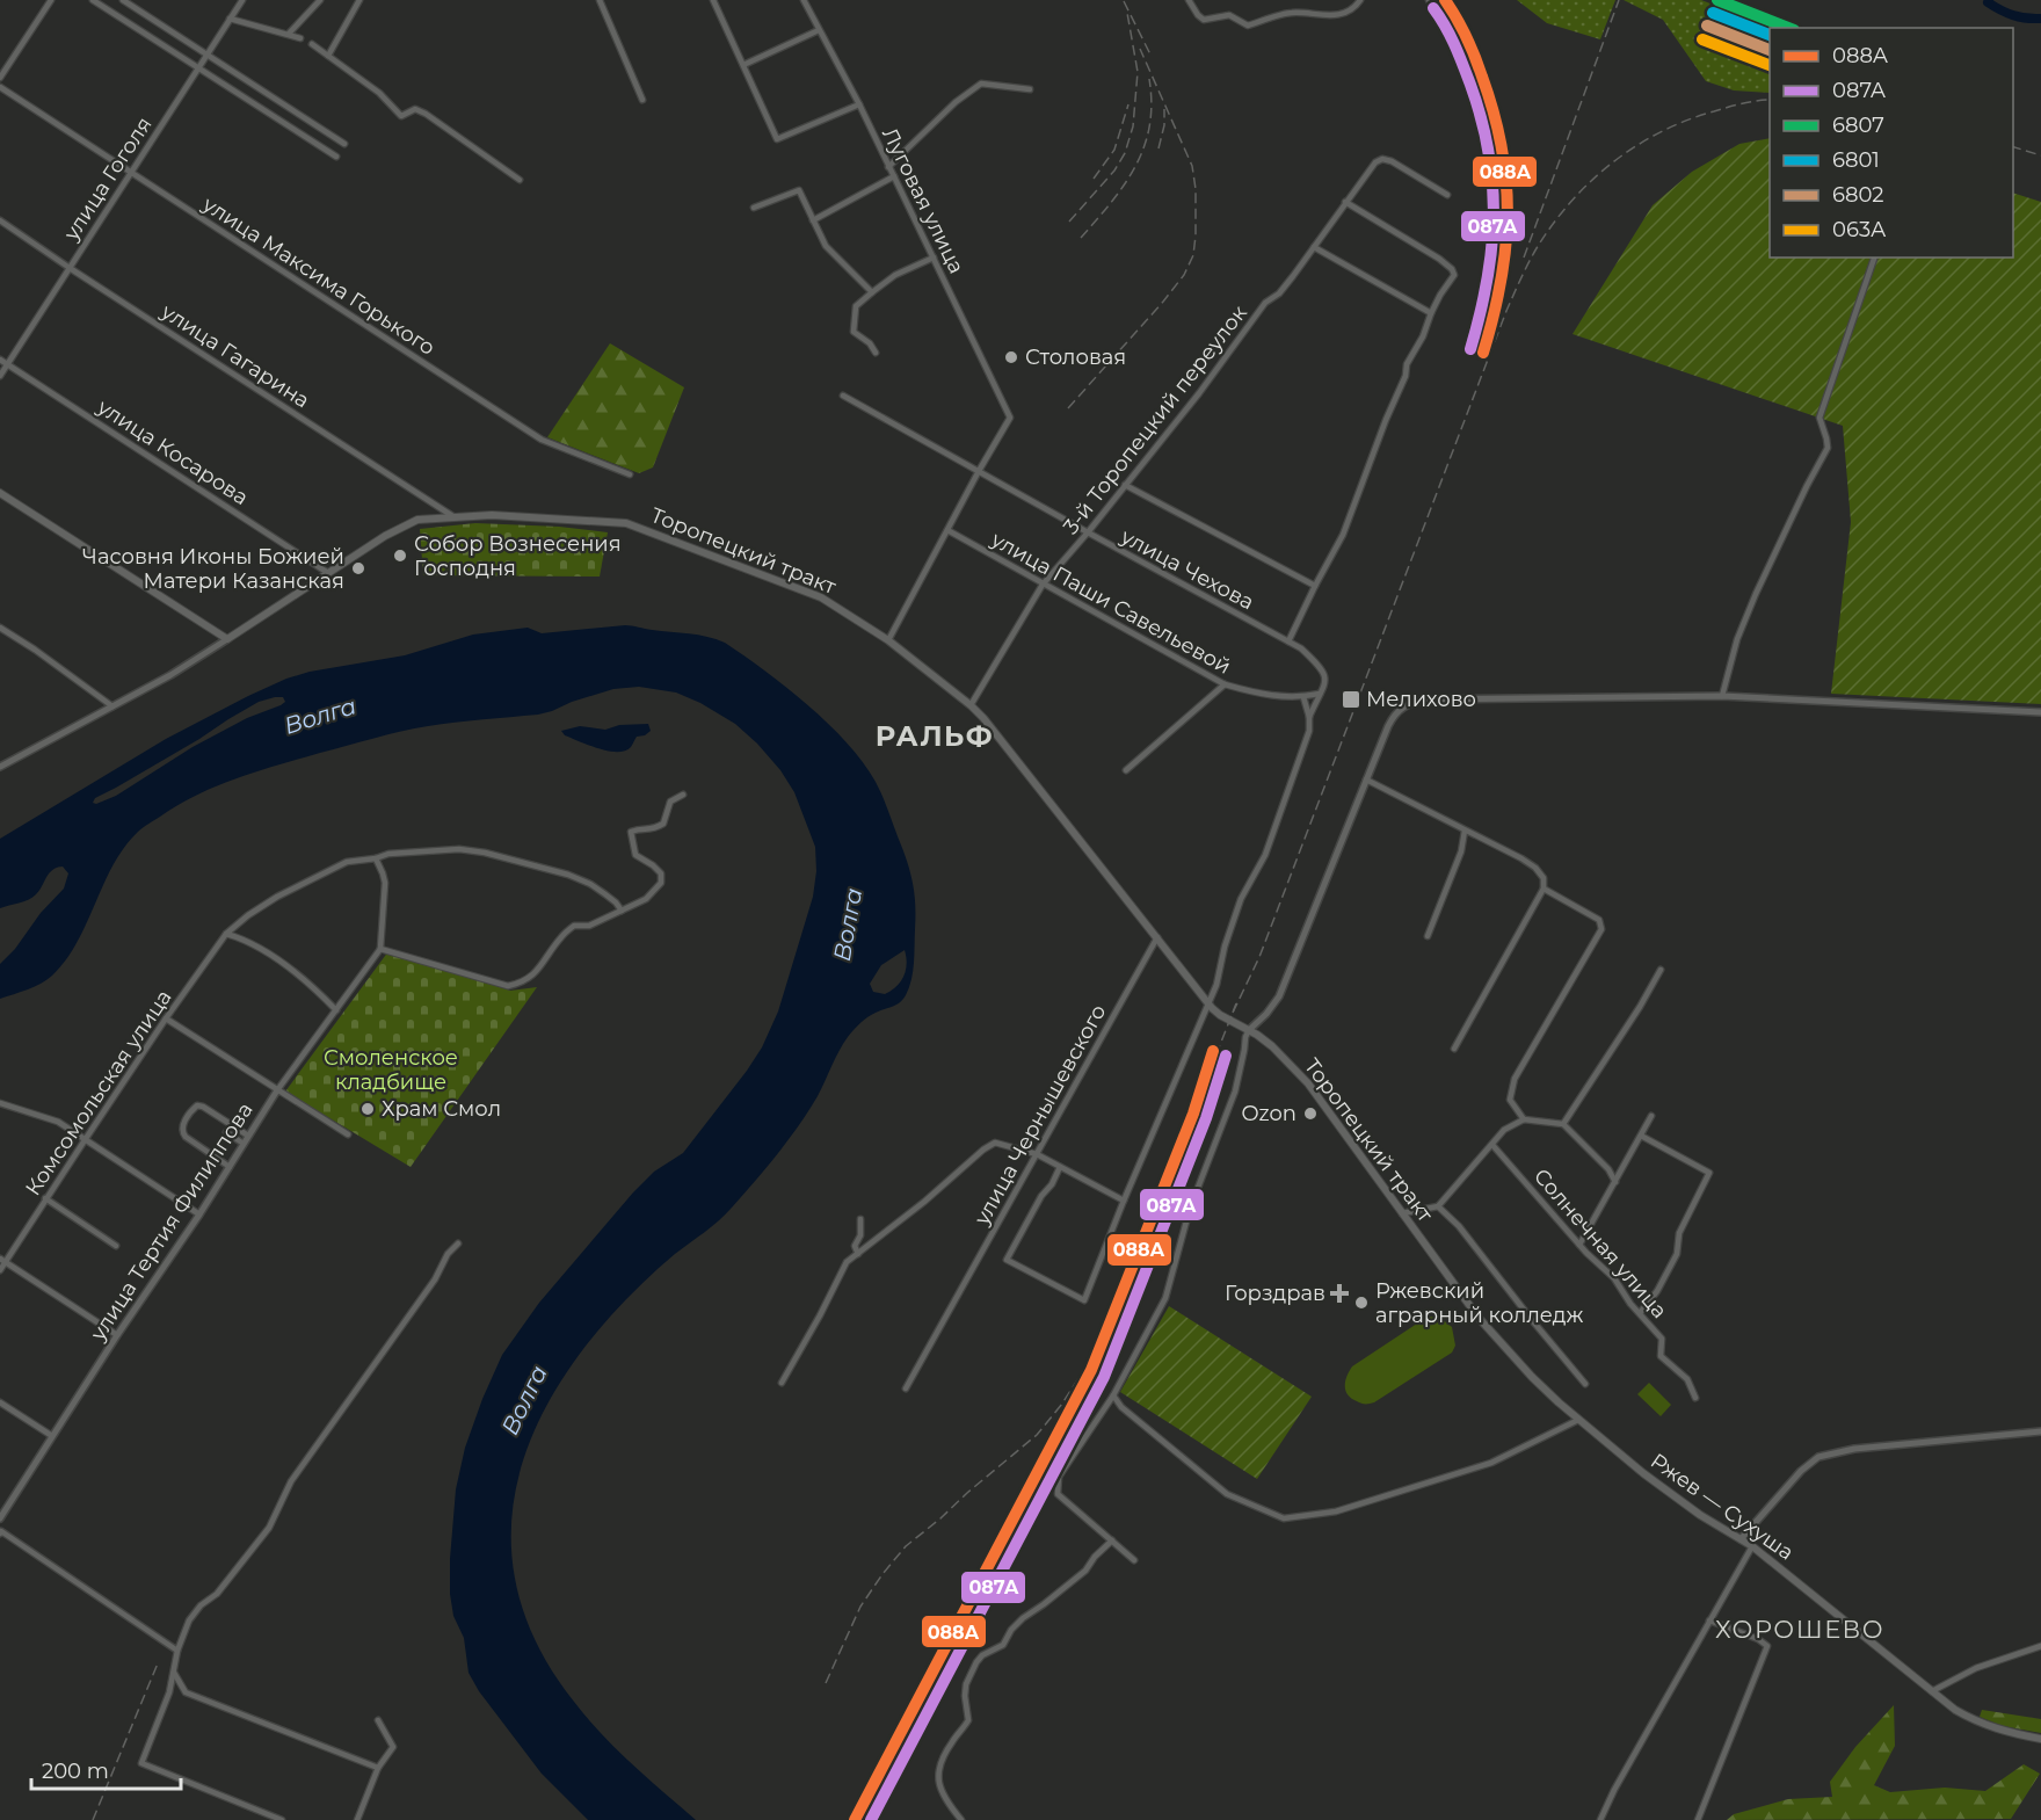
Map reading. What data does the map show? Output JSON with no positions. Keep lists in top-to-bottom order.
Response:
{
  "streets": {
    "main road": ["Торопецкий тракт", "Ржев — Сухуша"],
    "street": [
      "улица Гоголя",
      "Луговая улица",
      "улица Максима Горького",
      "улица Гагарина",
      "3-й Торопецкий переулок",
      "улица Косарова",
      "улица Чехова",
      "улица Паши Савельевой",
      "Комсомольская улица",
      "улица Чернышевского",
      "улица Тертия Филиппова",
      "Солнечная улица"
    ]
  },
  "crossings": [
    ["улица Гоголя", "улица Максима Горького"],
    ["улица Гоголя", "улица Гагарина"],
    ["улица Гоголя", "улица Косарова"],
    ["Луговая улица", "улица Чехова"],
    ["улица Гагарина", "Торопецкий тракт"],
    ["3-й Торопецкий переулок", "Торопецкий тракт"],
    ["3-й Торопецкий переулок", "улица Чехова"],
    ["3-й Торопецкий переулок", "улица Паши Савельевой"],
    ["улица Косарова", "Торопецкий тракт"],
    ["Торопецкий тракт", "улица Чернышевского"],
    ["Торопецкий тракт", "Ржев — Сухуша"],
    ["улица Чехова", "улица Паши Савельевой"]
  ],
  "districts": ["РАЛЬФ", "ХОРОШЕВО"],
  "water": ["Волга"],
  "parks": ["Смоленское кладбище"],
  "places": {
    "other": [
      "Столовая",
      "Собор Вознесения Господня",
      "Часовня Иконы Божией Матери Казанская",
      "Храм Смол",
      "Ozon",
      "Ржевский аграрный колледж"
    ],
    "transit": ["Мелихово"],
    "health": ["Горздрав"]
  },
  "lines": [
    "transit line 088А",
    "transit line 6807",
    "transit line 087А",
    "transit line 6801",
    "transit line 6802",
    "transit line 063А"
  ],
  "legend": [
    "088А",
    "087А",
    "6807",
    "6801",
    "6802",
    "063А"
  ],
  "scale_bar": "200 m"
}
